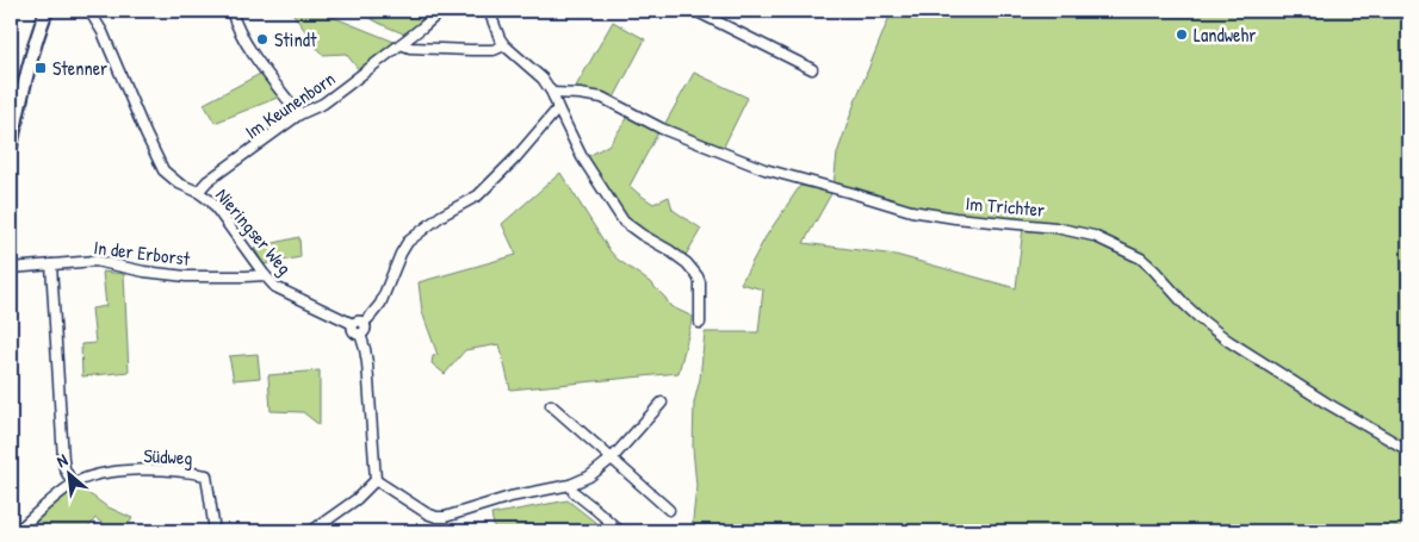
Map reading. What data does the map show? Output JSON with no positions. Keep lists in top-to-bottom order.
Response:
{
  "streets": {
    "street": [
      "Im Keunenborn",
      "Im Trichter",
      "Nieringser Weg",
      "In der Erborst",
      "Südweg"
    ]
  },
  "crossings": [
    ["Im Keunenborn", "Nieringser Weg"],
    ["Nieringser Weg", "In der Erborst"]
  ],
  "places": {
    "other": ["Landwehr", "Stindt"],
    "transit": ["Stenner"]
  },
  "north": "top left"
}
